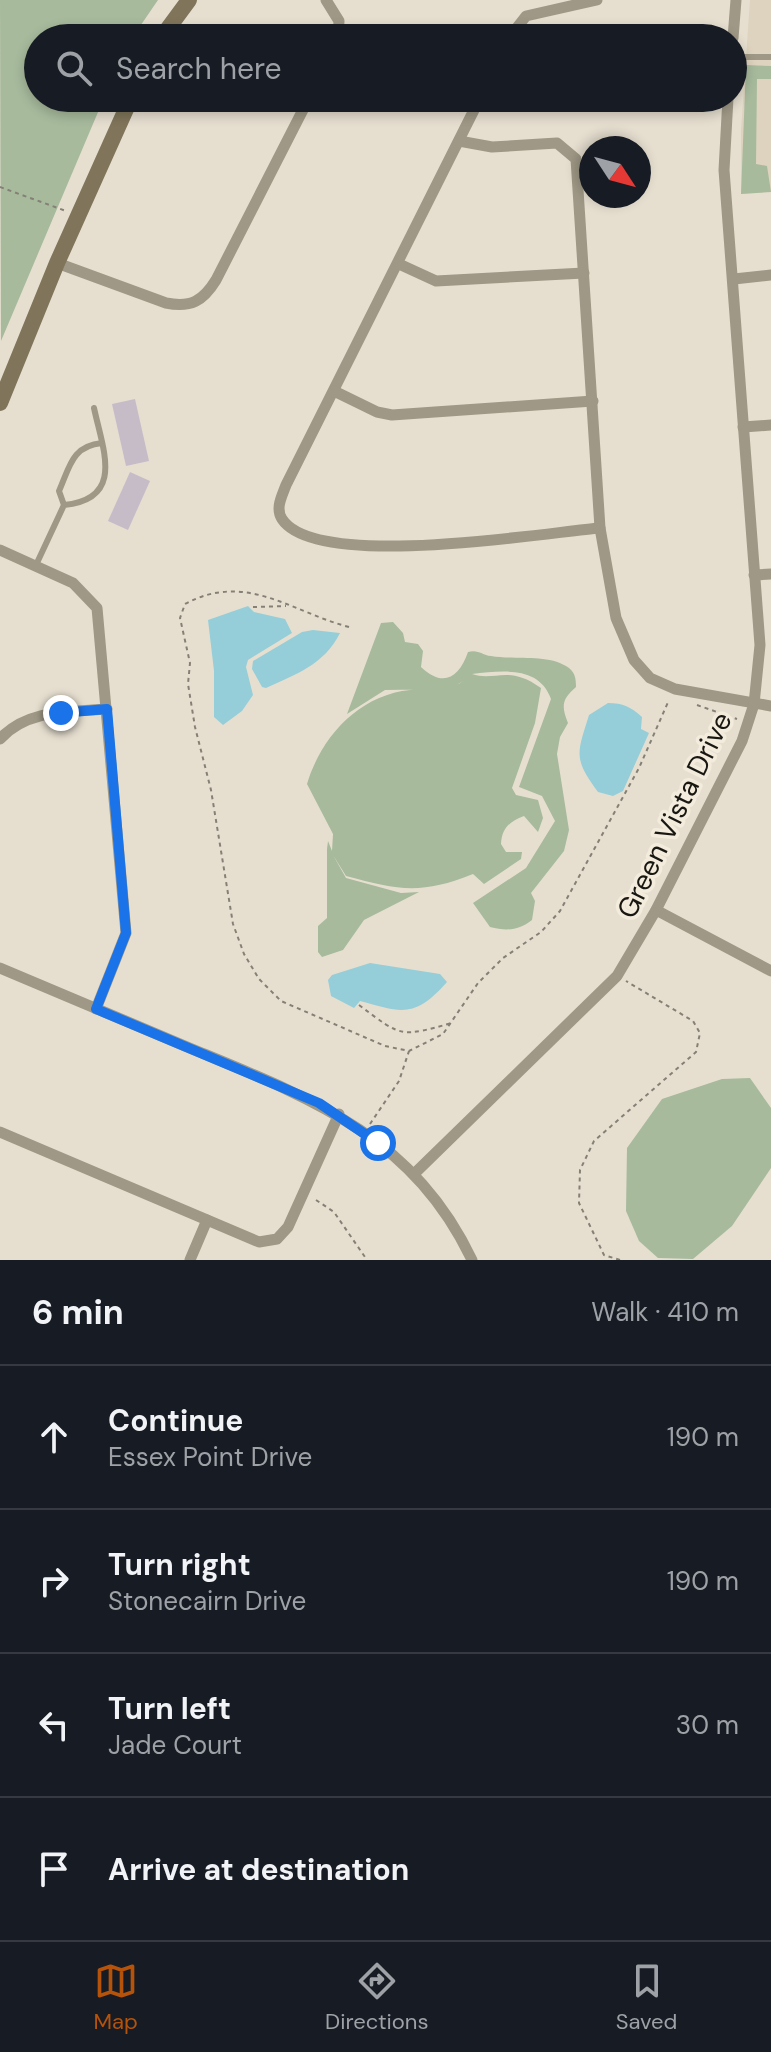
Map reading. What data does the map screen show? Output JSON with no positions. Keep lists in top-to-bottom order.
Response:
{
  "streets": {
    "street": ["Green Vista Drive"]
  },
  "north": "bottom right",
  "page": {
    "search": "Search here",
    "heading": ["6 min", "Walk · 410 m"],
    "list": [
      ["Continue", "Essex Point Drive", "190 m"],
      ["Turn right", "Stonecairn Drive", "190 m"],
      ["Turn left", "Jade Court", "30 m"],
      "Arrive at destination"
    ],
    "nav": ["Map", "Directions", "Saved"]
  }
}
